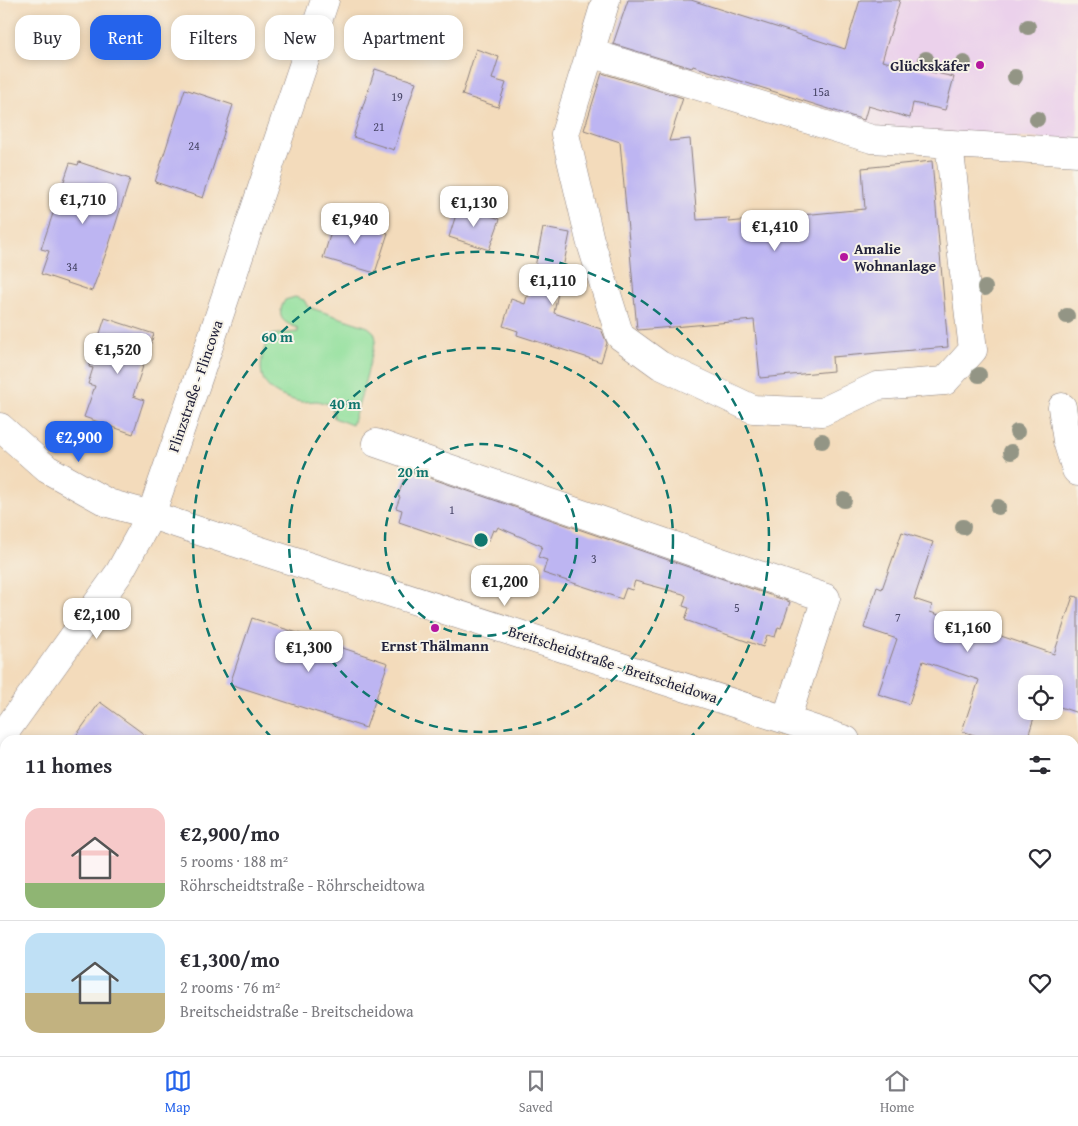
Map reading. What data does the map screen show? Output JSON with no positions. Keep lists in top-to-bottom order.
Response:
{
  "streets": {
    "street": ["Flinzstraße - Flincowa", "Breitscheidstraße - Breitscheidowa"]
  },
  "crossings": [
    ["Flinzstraße - Flincowa", "Breitscheidstraße - Breitscheidowa"]
  ],
  "places": ["Glückskäfer", "Amalie Wohnanlage", "Ernst Thälmann"],
  "house_numbers": [
    "15a",
    "19",
    "21",
    "24",
    "34",
    "1",
    "3",
    "5",
    "7"
  ],
  "page": {
    "chip": [
      "Buy",
      "Rent",
      "Filters",
      "New",
      "Apartment"
    ],
    "price": [
      "€1,710",
      "€1,130",
      "€1,940",
      "€1,410",
      "€1,110",
      "€1,520",
      "€2,900",
      "€1,200",
      "€2,100",
      "€1,160",
      "€1,300"
    ],
    "heading": "11 homes",
    "list": [
      {
        "name": "€2,900/mo",
        "note": "5 rooms · 188 m² · Röhrscheidtstraße - Röhrscheidtowa"
      },
      {
        "name": "€1,300/mo",
        "note": "2 rooms · 76 m² · Breitscheidstraße - Breitscheidowa"
      }
    ],
    "tabs": ["Map", "Saved", "Home"]
  },
  "rings": ["60 m", "40 m", "20 m"]
}
